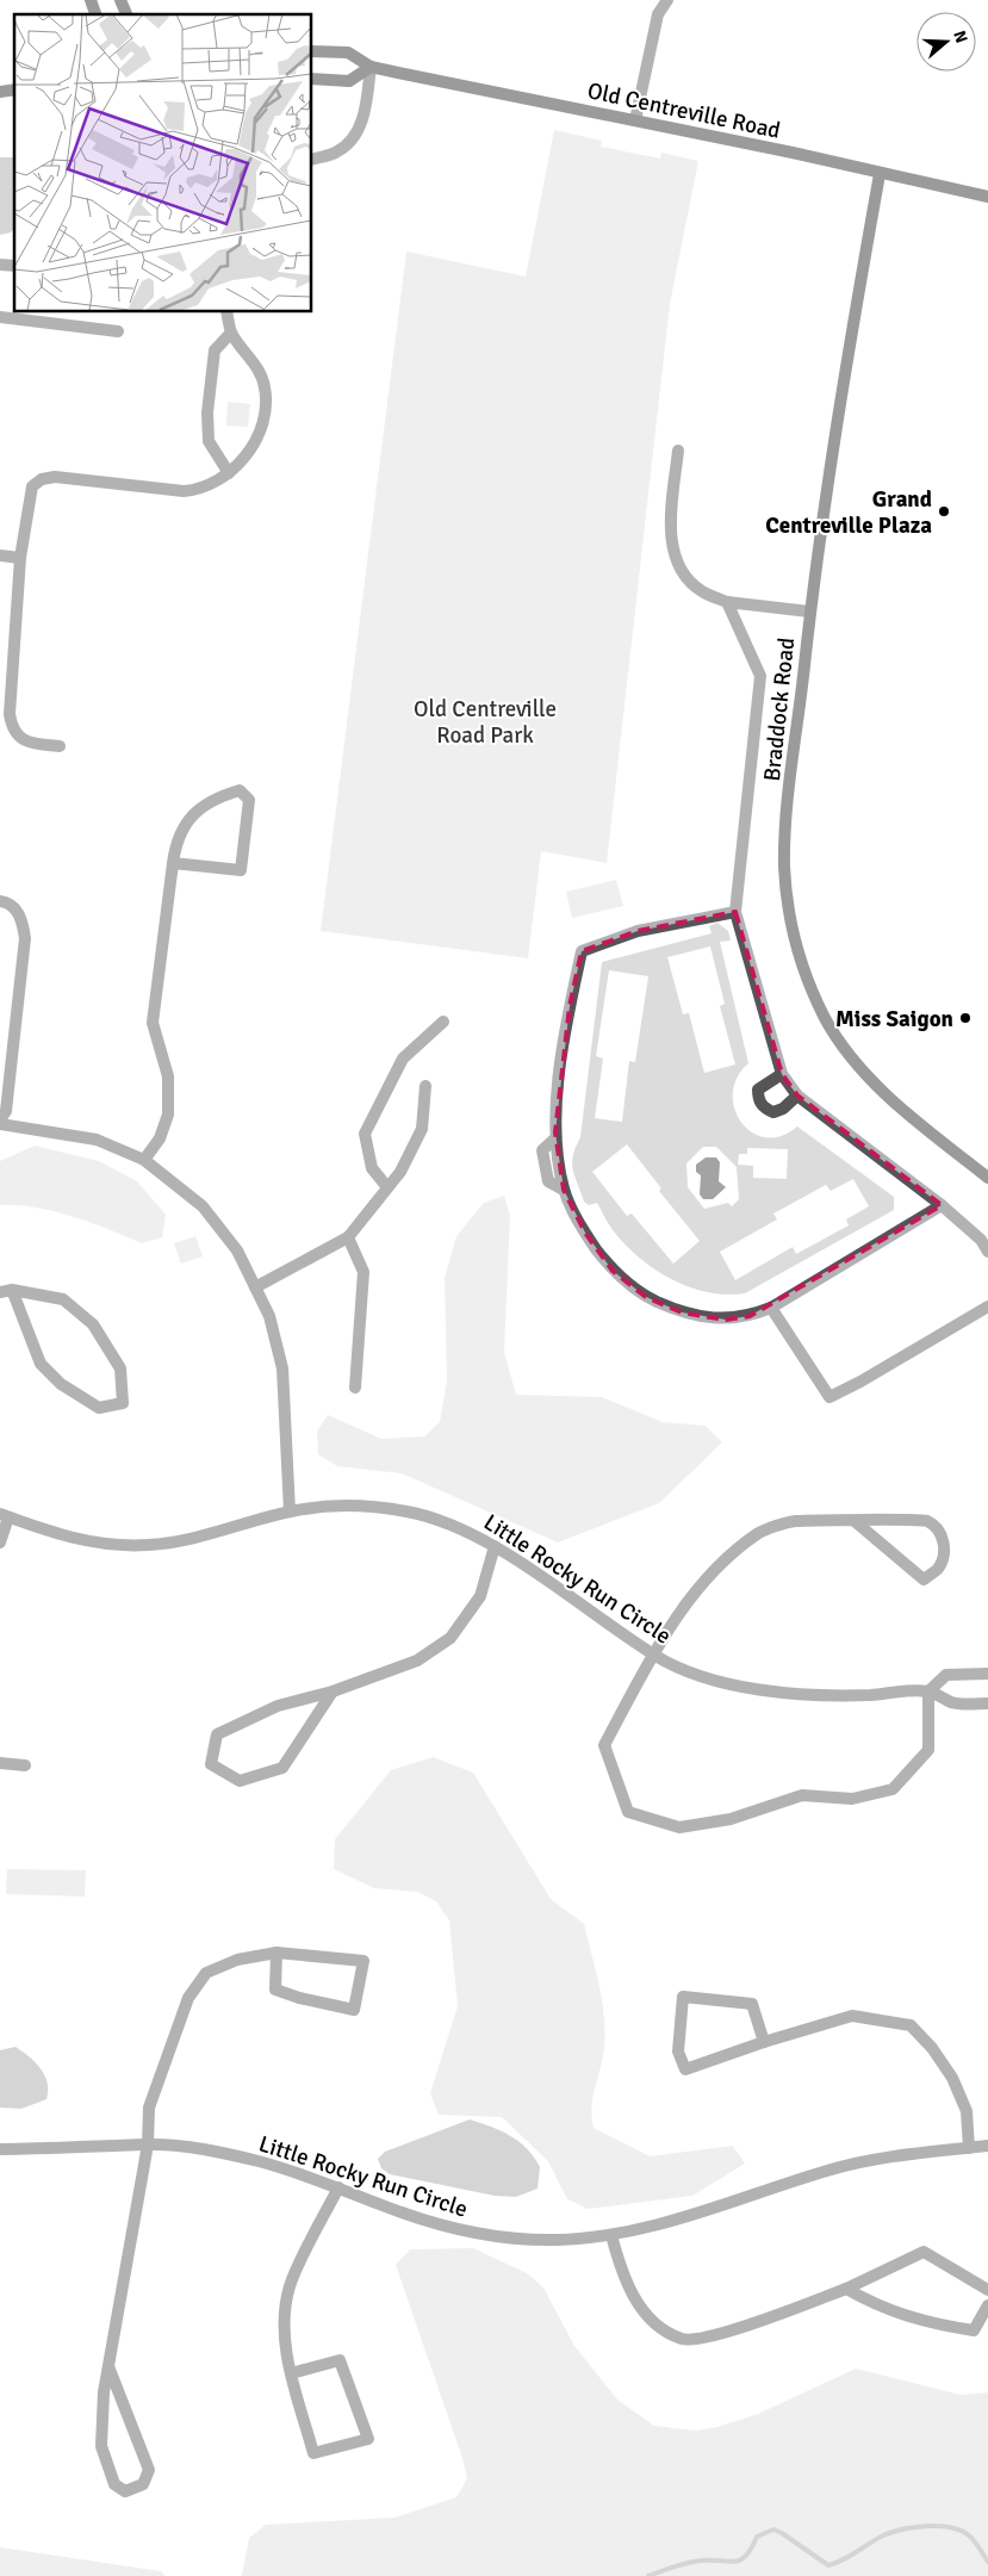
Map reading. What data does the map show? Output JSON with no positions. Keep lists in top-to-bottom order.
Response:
{
  "streets": {
    "street": ["Old Centreville Road", "Braddock Road", "Little Rocky Run Circle"]
  },
  "crossings": [
    ["Old Centreville Road", "Braddock Road"]
  ],
  "parks": ["Old Centreville Road Park"],
  "places": ["Grand Centreville Plaza", "Miss Saigon"],
  "north": "right"
}
